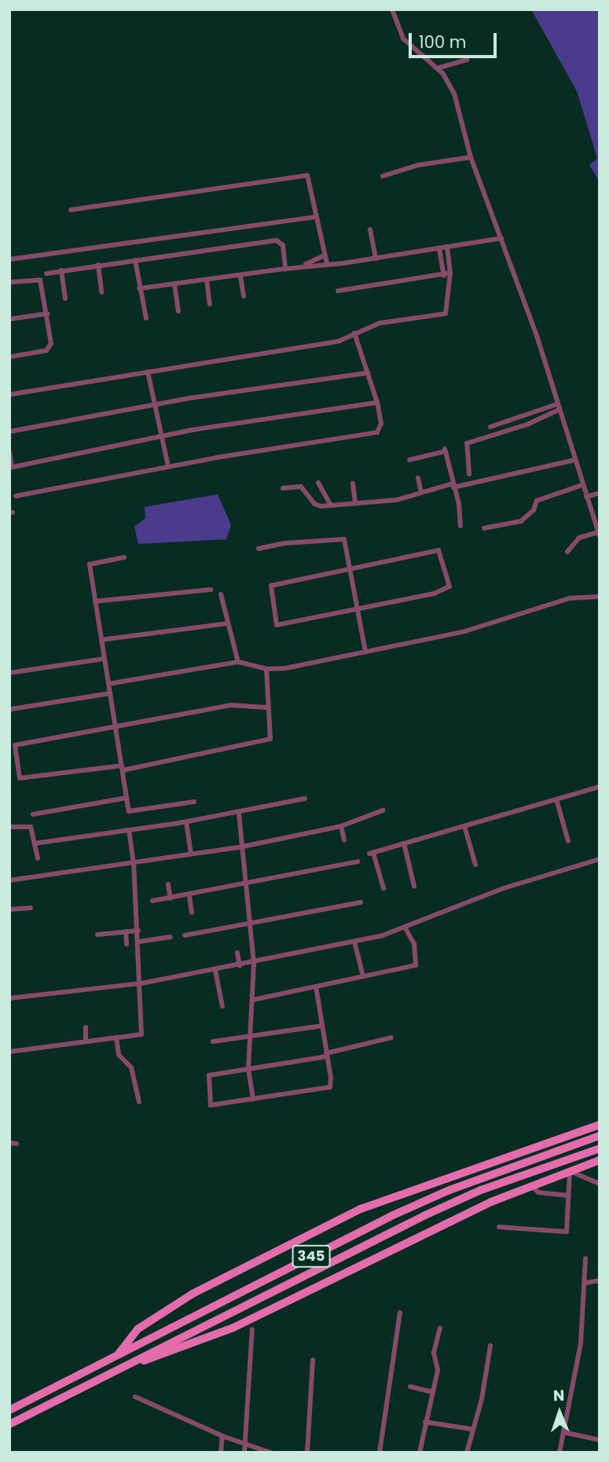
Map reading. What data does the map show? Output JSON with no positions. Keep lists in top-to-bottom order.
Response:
{
  "streets": {
    "main road": ["345"]
  },
  "scale_bar": "100 m",
  "north": "top"
}
